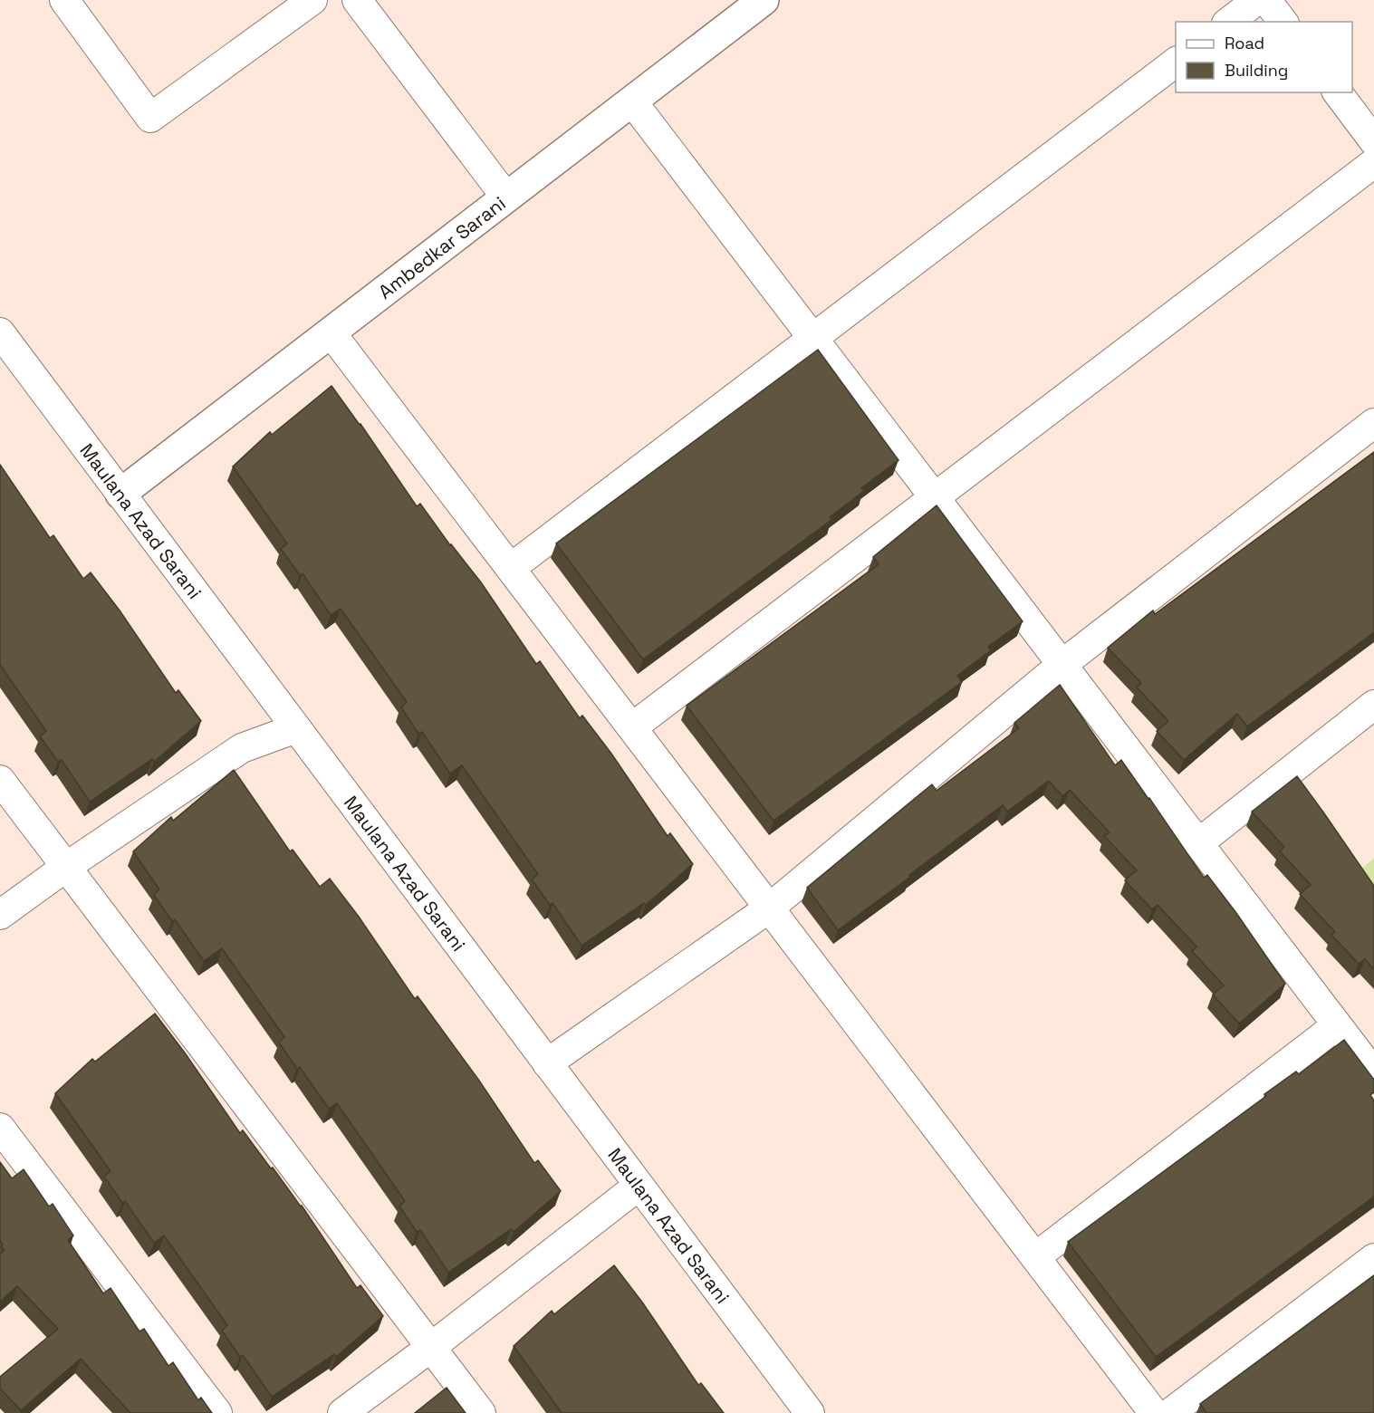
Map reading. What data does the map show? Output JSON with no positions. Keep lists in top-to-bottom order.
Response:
{
  "streets": {
    "street": ["Ambedkar Sarani", "Maulana Azad Sarani"]
  },
  "crossings": [
    ["Ambedkar Sarani", "Maulana Azad Sarani"]
  ],
  "legend": ["Road", "Building"]
}
